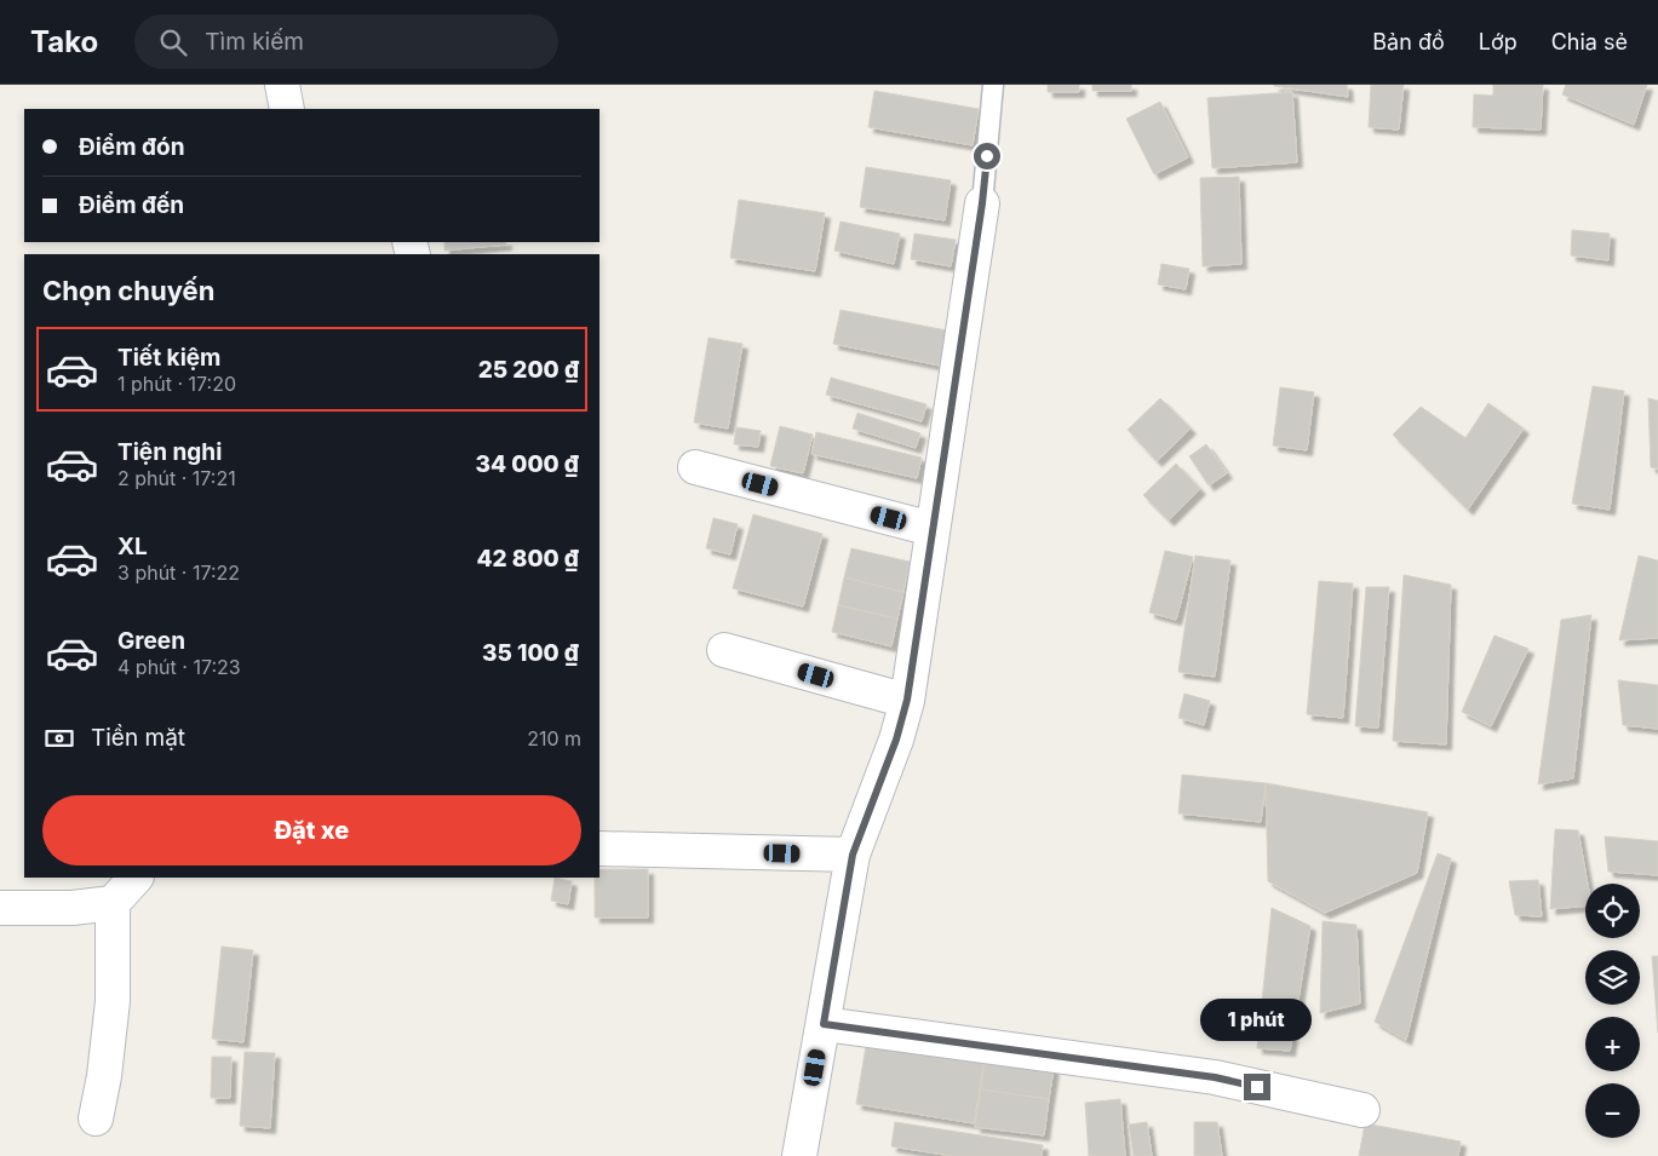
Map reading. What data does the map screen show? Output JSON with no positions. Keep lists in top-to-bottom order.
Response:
{
  "page": {
    "header": "Tako",
    "search": "Tìm kiếm",
    "nav": ["Bản đồ", "Lớp", "Chia sẻ"],
    "banner": ["Điểm đón", "Điểm đến"],
    "heading": "Chọn chuyến",
    "list": [
      {
        "name": "Tiết kiệm",
        "note": "1 phút · 17:20",
        "value": "25 200 ₫"
      },
      {
        "name": "Tiện nghi",
        "note": "2 phút · 17:21",
        "value": "34 000 ₫"
      },
      {
        "name": "XL",
        "note": "3 phút · 17:22",
        "value": "42 800 ₫"
      },
      {
        "name": "Green",
        "note": "4 phút · 17:23",
        "value": "35 100 ₫"
      }
    ],
    "pay": ["Tiền mặt", "210 m"],
    "buttons": "Đặt xe",
    "map_buttons": ["+", "−"],
    "bubble": "1 phút"
  }
}
